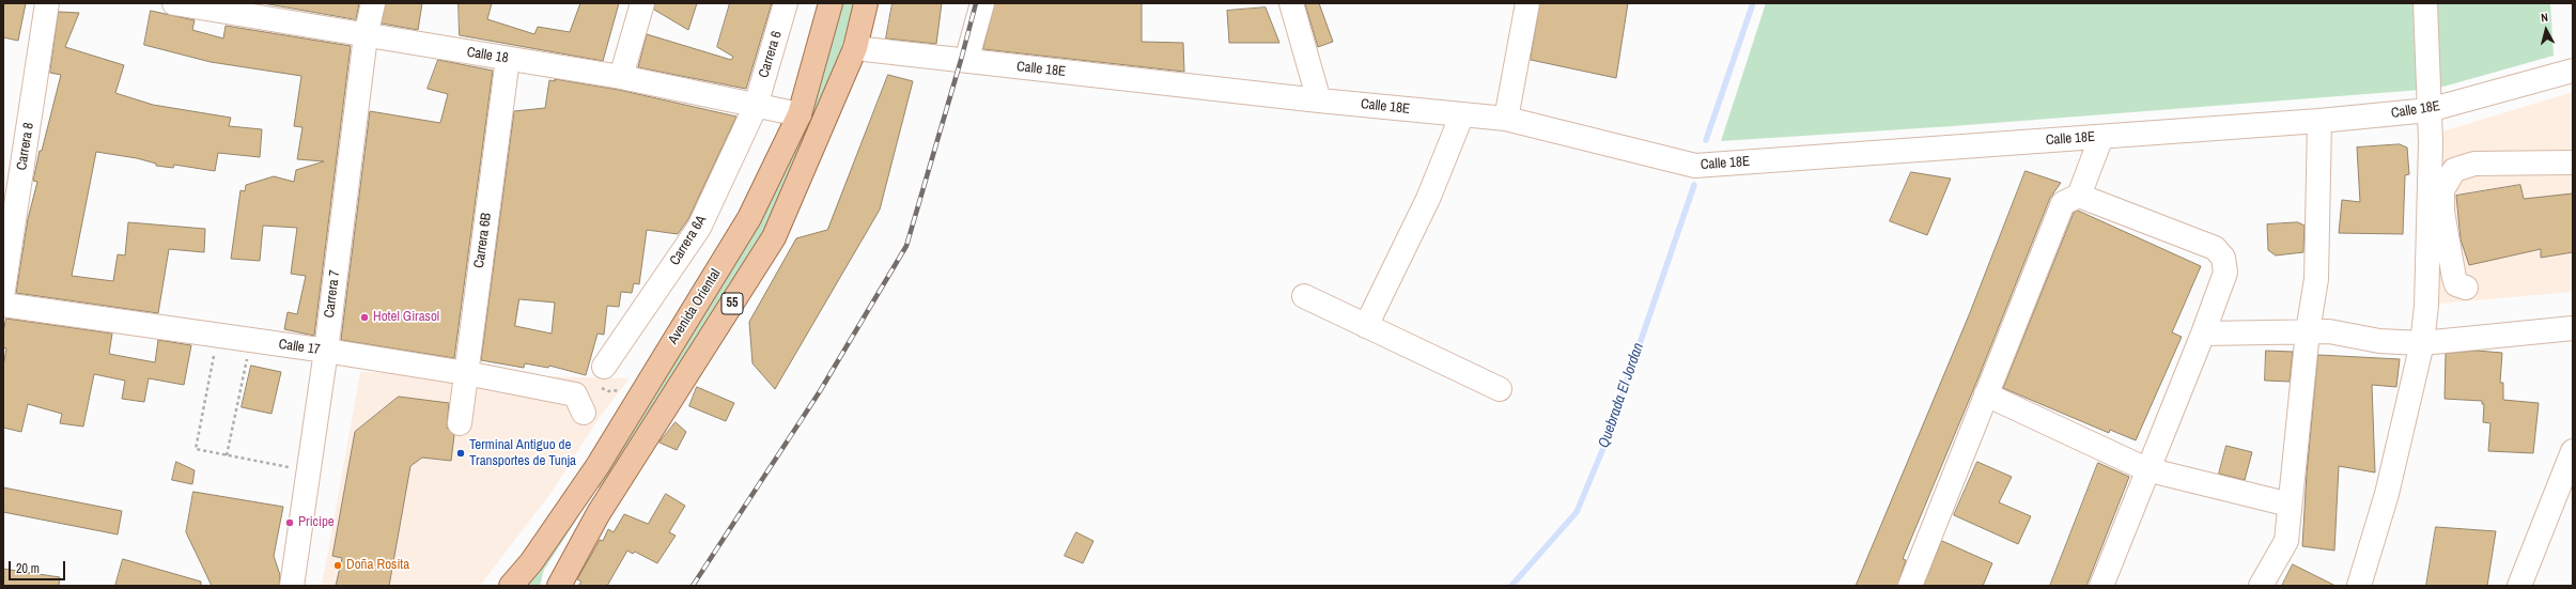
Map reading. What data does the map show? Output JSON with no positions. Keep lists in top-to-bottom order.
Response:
{
  "streets": {
    "main road": ["55", "Avenida Oriental"],
    "street": [
      "Carrera 6",
      "Calle 18",
      "Calle 18E",
      "Carrera 8",
      "Carrera 6B",
      "Carrera 6A",
      "Carrera 7",
      "Calle 17"
    ]
  },
  "crossings": [
    ["Carrera 6", "Calle 18"],
    ["Carrera 6", "Carrera 6A"],
    ["Calle 18", "Carrera 6B"],
    ["Calle 18", "Carrera 6A"],
    ["Calle 18", "Carrera 7"],
    ["Calle 18", "Avenida Oriental"],
    ["Calle 18E", "55"],
    ["Carrera 6B", "Calle 17"],
    ["Carrera 7", "Calle 17"]
  ],
  "water": ["Quebrada El Jordan"],
  "places": [
    "Hotel Girasol",
    "Terminal Antiguo de Transportes de Tunja",
    "Pricipe",
    "Doña Rosita"
  ],
  "scale_bar": "20 m",
  "north": "top"
}
